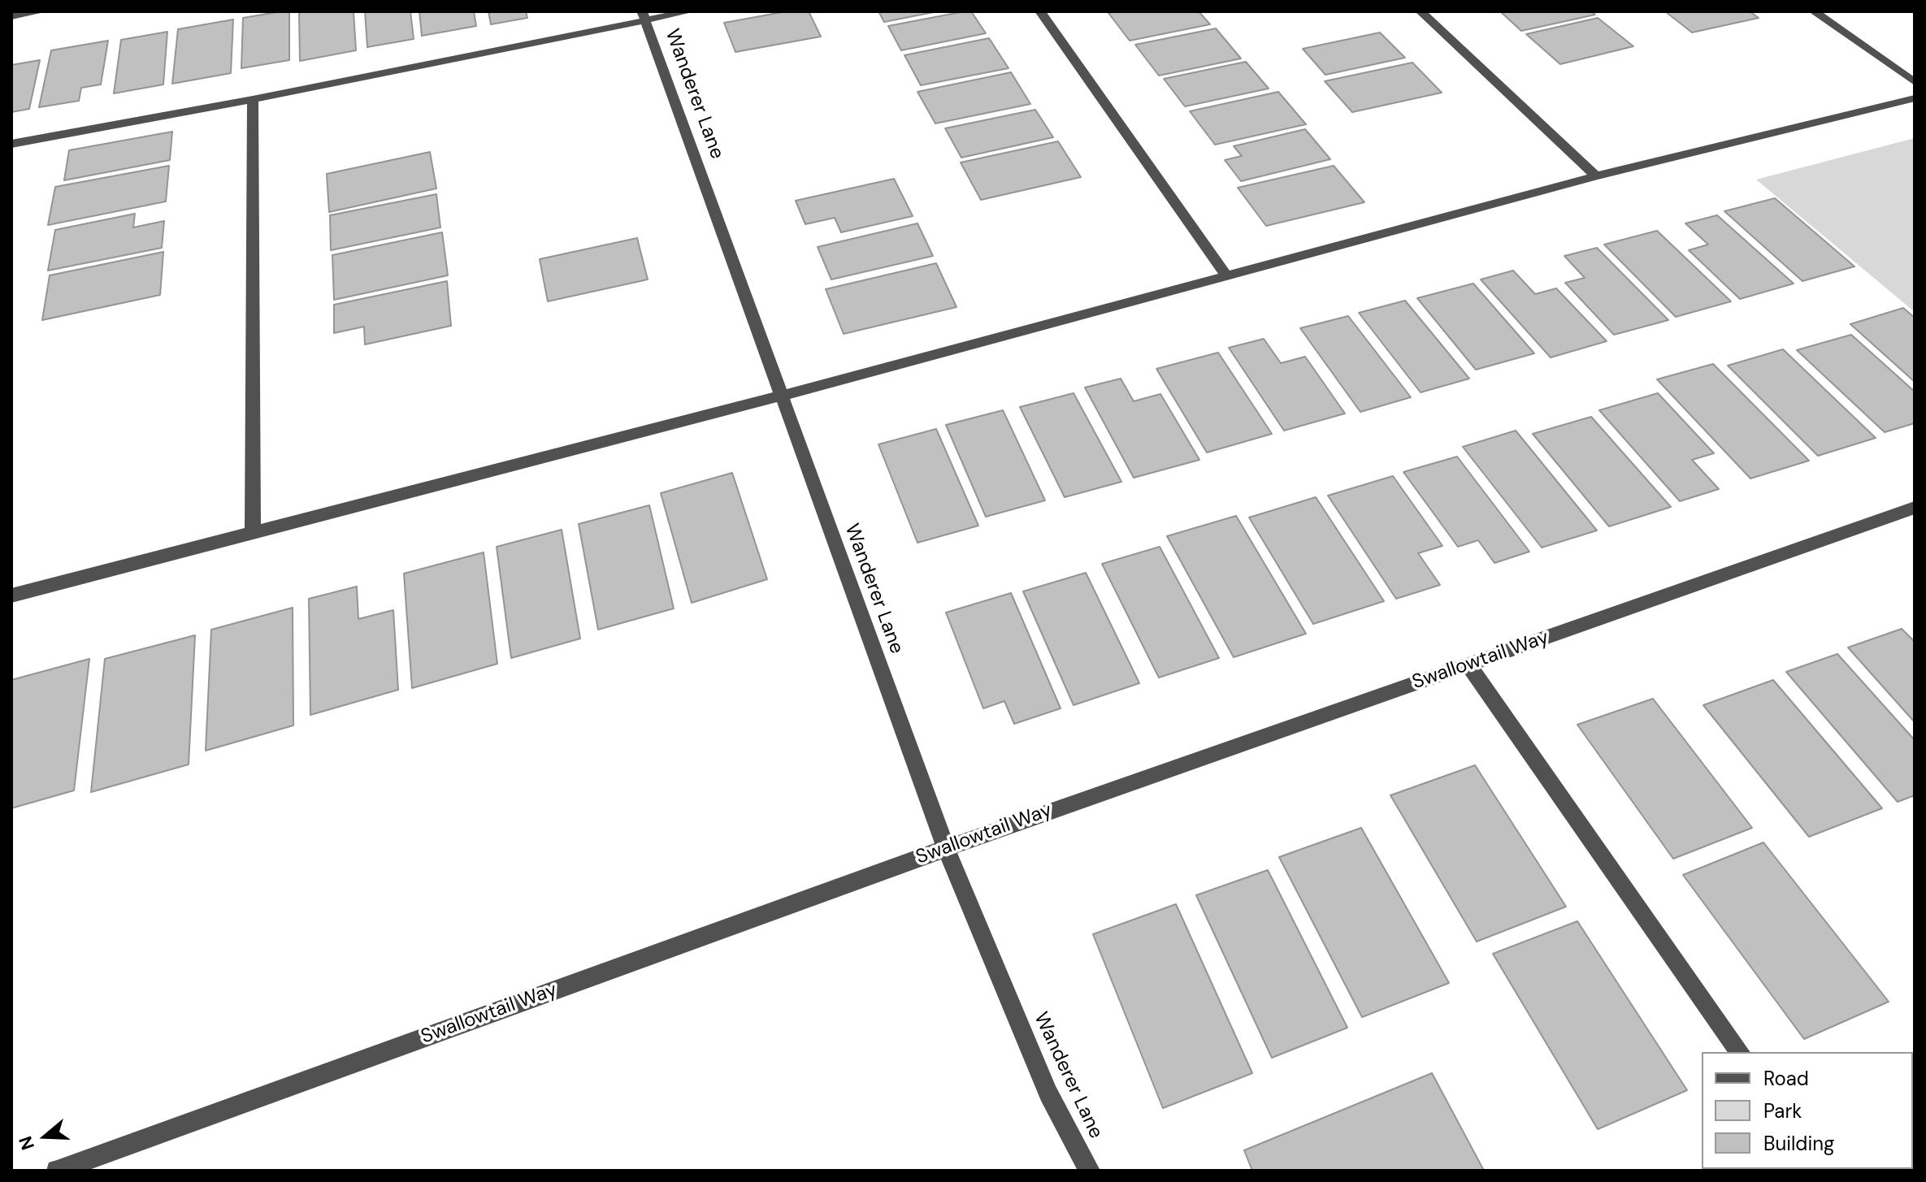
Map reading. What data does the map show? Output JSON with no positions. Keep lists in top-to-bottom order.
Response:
{
  "streets": {
    "street": ["Wanderer Lane", "Swallowtail Way"]
  },
  "crossings": [
    ["Wanderer Lane", "Swallowtail Way"]
  ],
  "legend": ["Road", "Park", "Building"],
  "north": "left"
}
